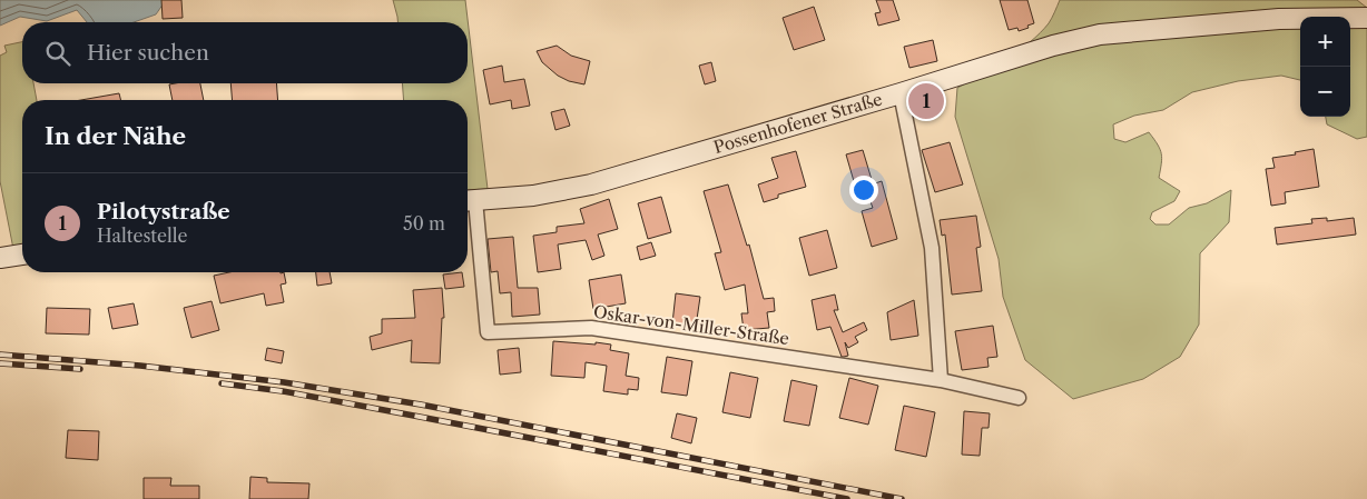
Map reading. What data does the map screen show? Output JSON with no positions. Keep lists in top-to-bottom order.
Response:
{
  "streets": {
    "main road": ["Possenhofener Straße"],
    "street": ["Oskar-von-Miller-Straße"]
  },
  "crossings": [
    ["Possenhofener Straße", "Oskar-von-Miller-Straße"]
  ],
  "page": {
    "map_buttons": ["+", "−"],
    "search": "Hier suchen",
    "pins": "1",
    "heading": "In der Nähe",
    "list": [
      {
        "mark": "1",
        "name": "Pilotystraße",
        "note": "Haltestelle",
        "value": "50 m"
      }
    ]
  }
}
